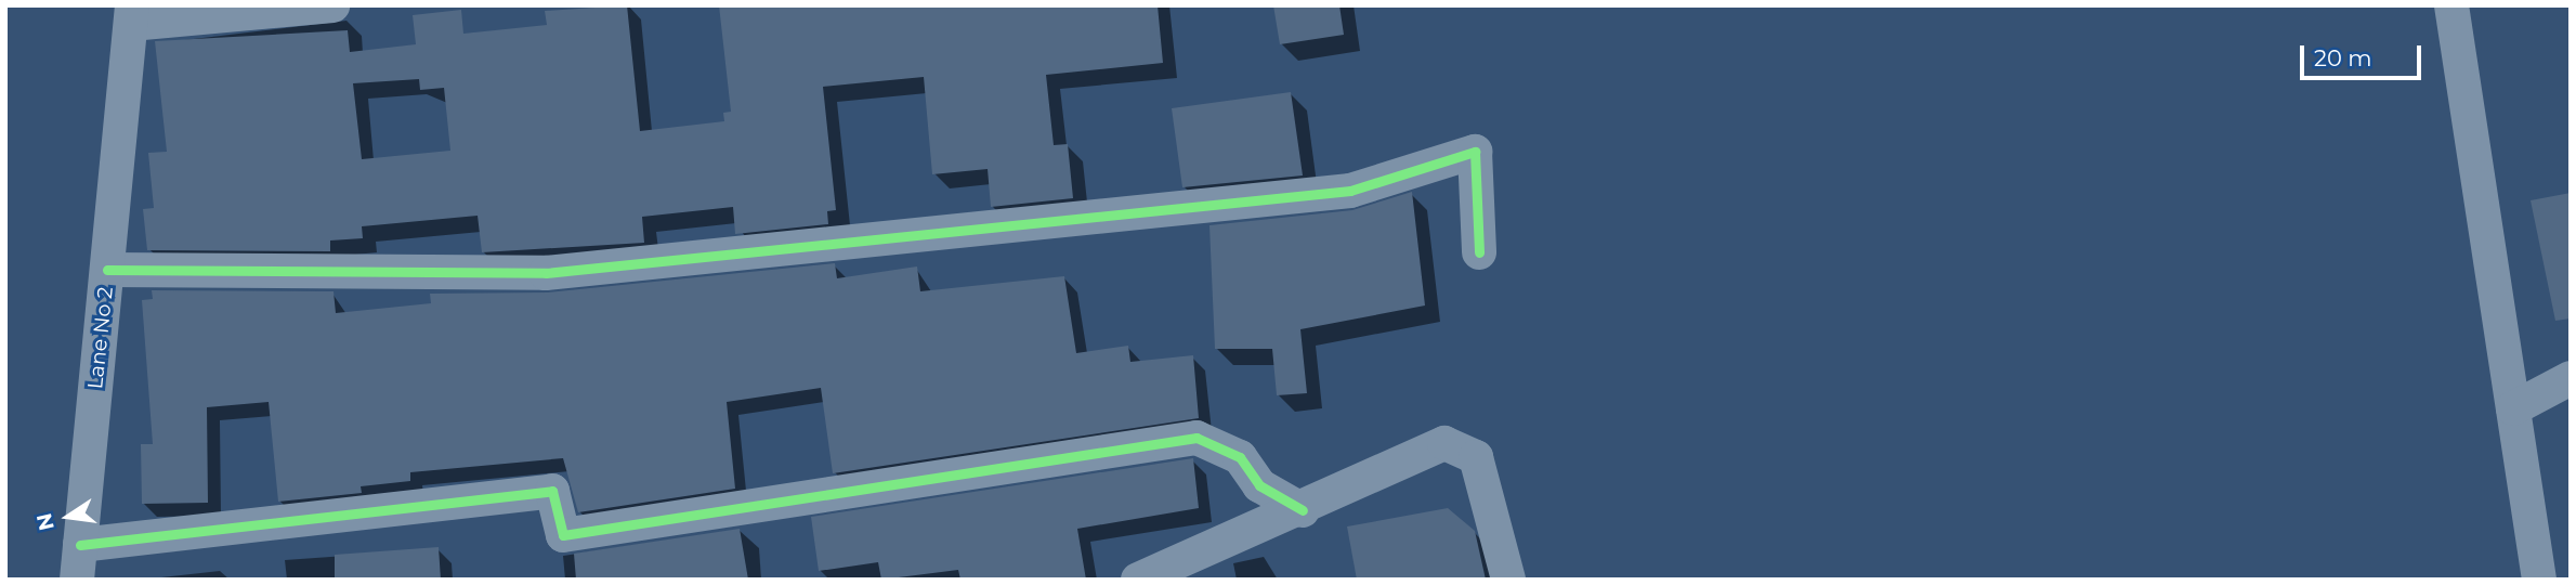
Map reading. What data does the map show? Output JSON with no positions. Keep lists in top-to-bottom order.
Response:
{
  "streets": {
    "street": ["Lane No 2"]
  },
  "scale_bar": "20 m",
  "north": "left"
}
